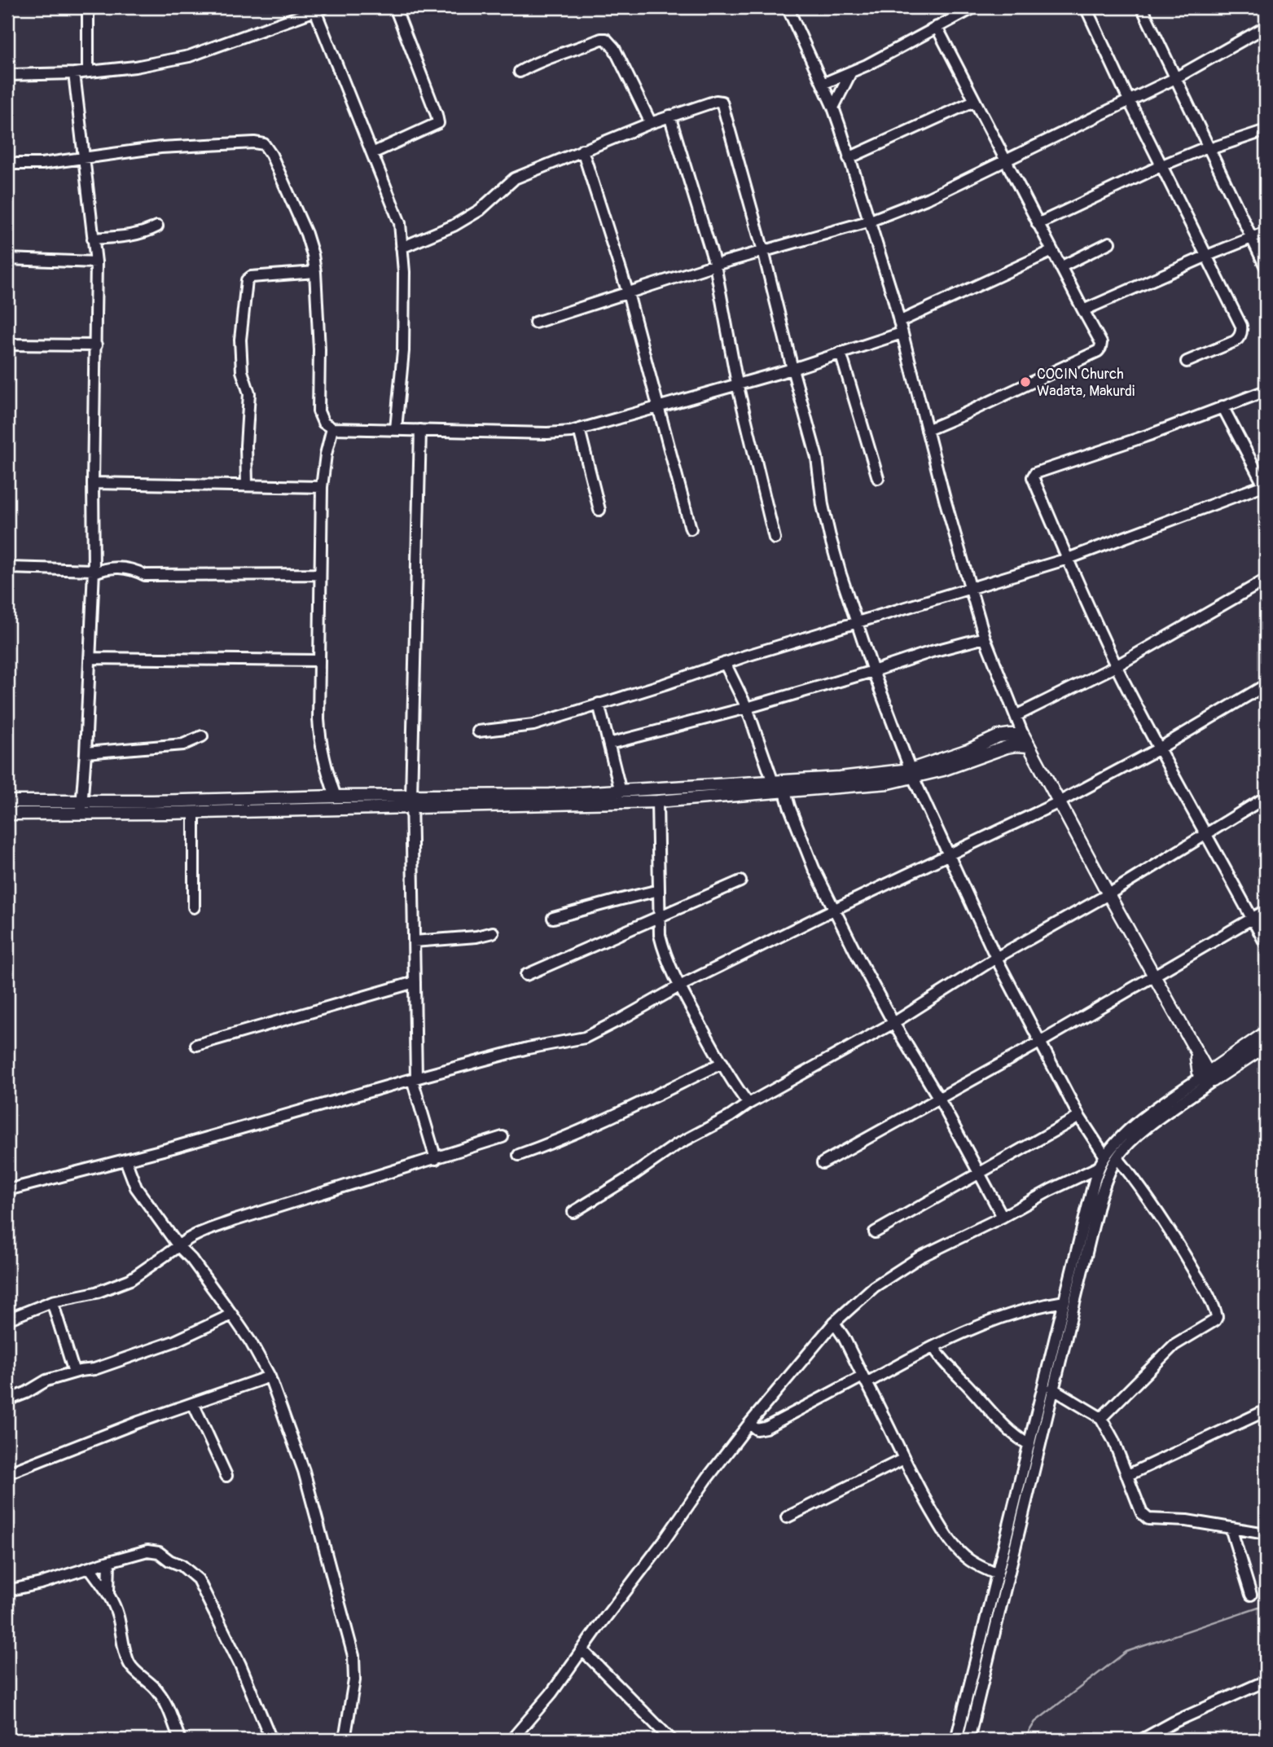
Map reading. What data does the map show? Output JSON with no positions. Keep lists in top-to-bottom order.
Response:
{
  "places": ["COCIN Church Wadata, Makurdi"]
}
